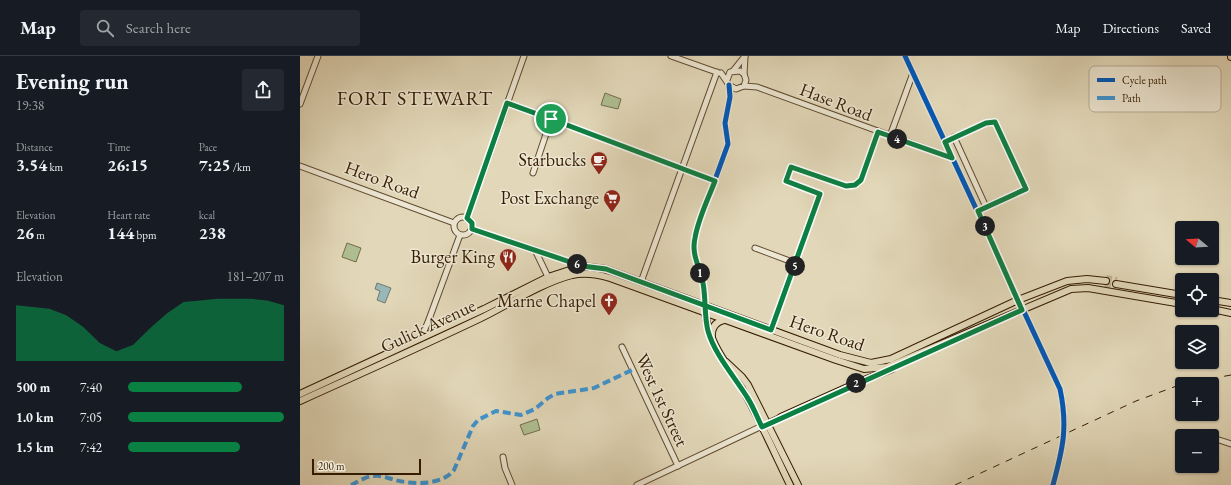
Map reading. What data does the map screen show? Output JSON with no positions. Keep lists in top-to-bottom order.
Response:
{
  "streets": {
    "main road": ["Hero Road", "Gulick Avenue"],
    "street": ["Hase Road", "West 1st Street"]
  },
  "crossings": [
    ["Hero Road", "Gulick Avenue"]
  ],
  "districts": ["FORT STEWART"],
  "places": {
    "cafe": ["Starbucks"],
    "supermarket": ["Post Exchange"],
    "restaurant": ["Burger King"],
    "church": ["Marne Chapel"]
  },
  "legend": ["Cycle path", "Path"],
  "scale_bar": "200 m",
  "north": "left",
  "page": {
    "header": "Map",
    "search": "Search here",
    "nav": ["Map", "Directions", "Saved"],
    "heading": ["Evening run", "19:38"],
    "stats": [
      ["Distance", "3.54 km"],
      ["Time", "26:15"],
      ["Pace", "7:25 /km"],
      ["Elevation", "26 m"],
      ["Heart rate", "144 bpm"],
      ["kcal", "238"]
    ],
    "pins": [
      "4",
      "3",
      "6",
      "5",
      "1",
      "2"
    ],
    "map_buttons": ["+", "−"],
    "chart": ["Elevation", "181–207 m"],
    "list": [
      {
        "name": "500 m",
        "note": "7:40"
      },
      {
        "name": "1.0 km",
        "note": "7:05"
      },
      {
        "name": "1.5 km",
        "note": "7:42"
      }
    ],
    "scale": "200 m"
  }
}
